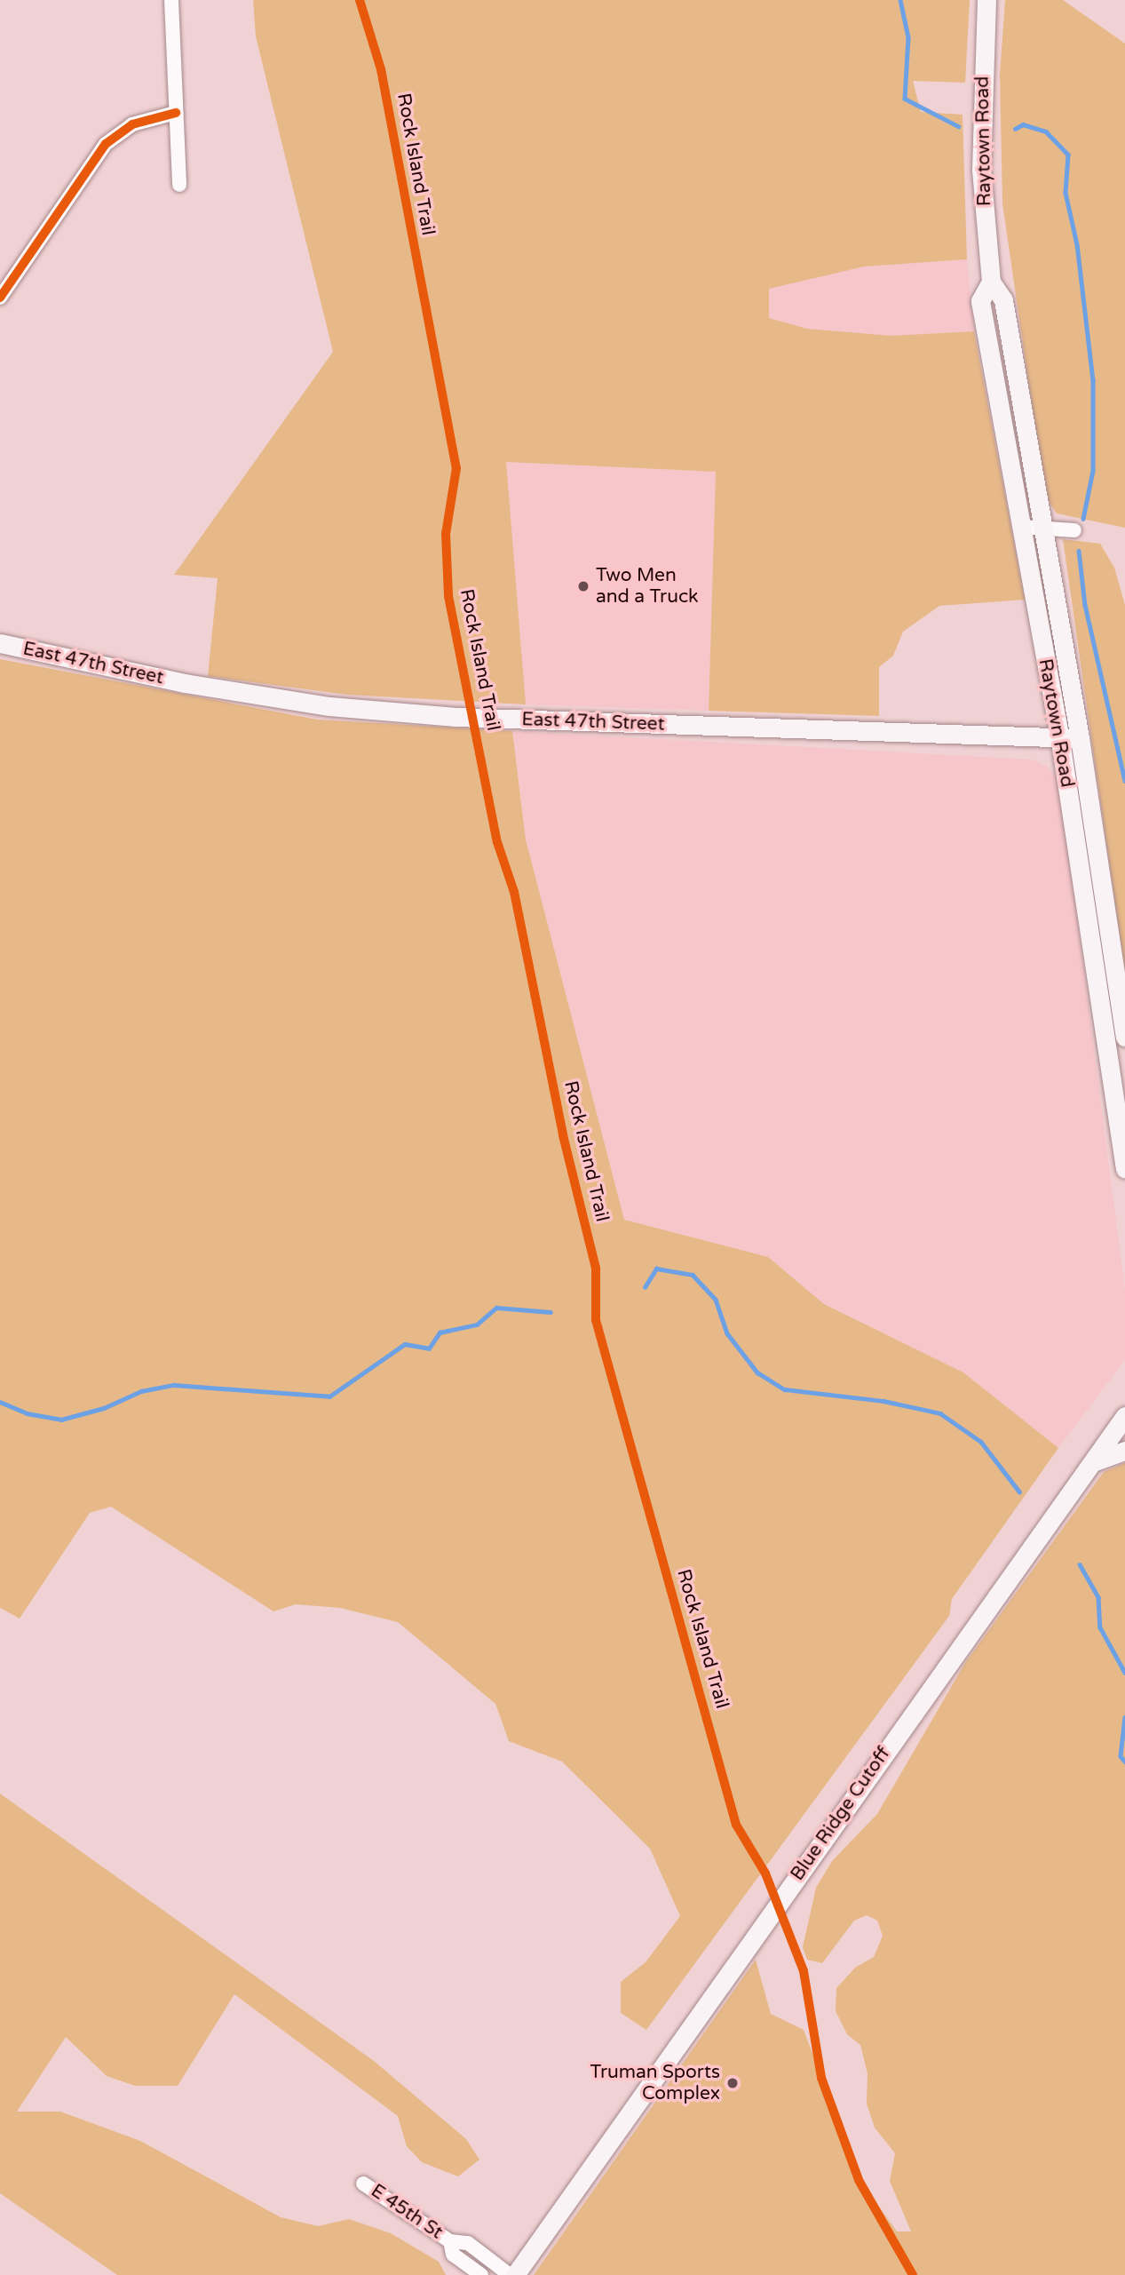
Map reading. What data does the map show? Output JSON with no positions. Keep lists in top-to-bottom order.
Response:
{
  "streets": {
    "main road": ["Raytown Road", "East 47th Street", "Blue Ridge Cutoff"],
    "street": ["E 45th St"],
    "cycle path": ["Rock Island Trail"]
  },
  "crossings": [
    ["Raytown Road", "East 47th Street"]
  ],
  "places": ["Two Men and a Truck", "Truman Sports Complex"]
}
